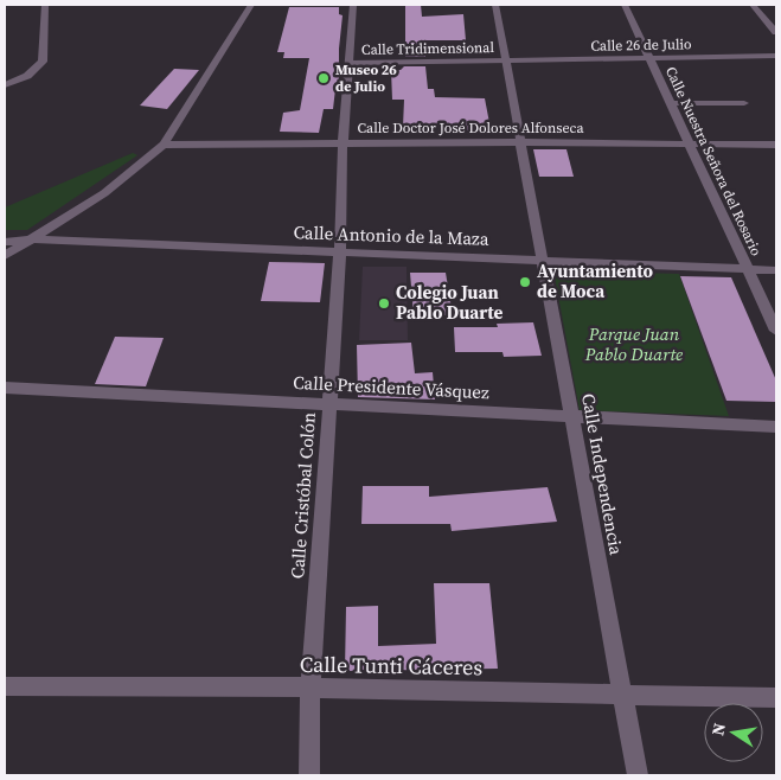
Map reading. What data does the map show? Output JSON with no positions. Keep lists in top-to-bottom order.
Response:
{
  "streets": {
    "street": [
      "Calle 26 de Julio",
      "Calle Tridimensional",
      "Calle Doctor José Dolores Alfonseca",
      "Calle Nuestra Señora del Rosario",
      "Calle Antonio de la Maza",
      "Calle Presidente Vásquez",
      "Calle Independencia",
      "Calle Cristóbal Colón",
      "Calle Tunti Cáceres"
    ]
  },
  "crossings": [
    ["Calle 26 de Julio", "Calle Tridimensional"],
    ["Calle 26 de Julio", "Calle Nuestra Señora del Rosario"],
    ["Calle 26 de Julio", "Calle Independencia"],
    ["Calle Tridimensional", "Calle Independencia"],
    ["Calle Tridimensional", "Calle Cristóbal Colón"],
    ["Calle Doctor José Dolores Alfonseca", "Calle Nuestra Señora del Rosario"],
    ["Calle Doctor José Dolores Alfonseca", "Calle Independencia"],
    ["Calle Doctor José Dolores Alfonseca", "Calle Cristóbal Colón"],
    ["Calle Nuestra Señora del Rosario", "Calle Antonio de la Maza"],
    ["Calle Antonio de la Maza", "Calle Independencia"],
    ["Calle Antonio de la Maza", "Calle Cristóbal Colón"],
    ["Calle Presidente Vásquez", "Calle Independencia"],
    ["Calle Presidente Vásquez", "Calle Cristóbal Colón"],
    ["Calle Independencia", "Calle Tunti Cáceres"],
    ["Calle Cristóbal Colón", "Calle Tunti Cáceres"]
  ],
  "parks": ["Parque Juan Pablo Duarte"],
  "places": ["Museo 26 de Julio", "Ayuntamiento de Moca", "Colegio Juan Pablo Duarte"],
  "north": "left"
}
